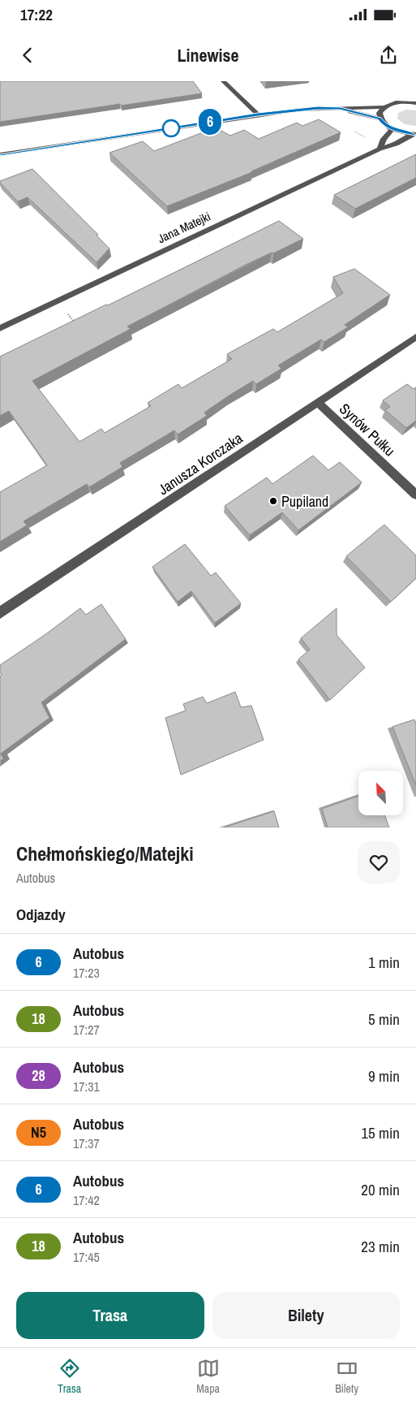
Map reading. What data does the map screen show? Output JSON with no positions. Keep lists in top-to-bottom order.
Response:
{
  "streets": {
    "street": ["Jana Matejki", "Synów Pułku", "Janusza Korczaka"]
  },
  "crossings": [
    ["Synów Pułku", "Janusza Korczaka"]
  ],
  "places": ["Pupiland"],
  "lines": ["bus line 6"],
  "north": "top left",
  "page": {
    "status": "17:22",
    "header": "Linewise",
    "on_map": "6",
    "heading": [
      ["Chełmońskiego/Matejki", "Autobus"],
      "Odjazdy"
    ],
    "list": [
      {
        "mark": "6",
        "name": "Autobus",
        "note": "17:23",
        "value": "1 min"
      },
      {
        "mark": "18",
        "name": "Autobus",
        "note": "17:27",
        "value": "5 min"
      },
      {
        "mark": "28",
        "name": "Autobus",
        "note": "17:31",
        "value": "9 min"
      },
      {
        "mark": "N5",
        "name": "Autobus",
        "note": "17:37",
        "value": "15 min"
      },
      {
        "mark": "6",
        "name": "Autobus",
        "note": "17:42",
        "value": "20 min"
      },
      {
        "mark": "18",
        "name": "Autobus",
        "note": "17:45",
        "value": "23 min"
      }
    ],
    "buttons": ["Trasa", "Bilety"],
    "tabs": ["Trasa", "Mapa", "Bilety"]
  }
}
